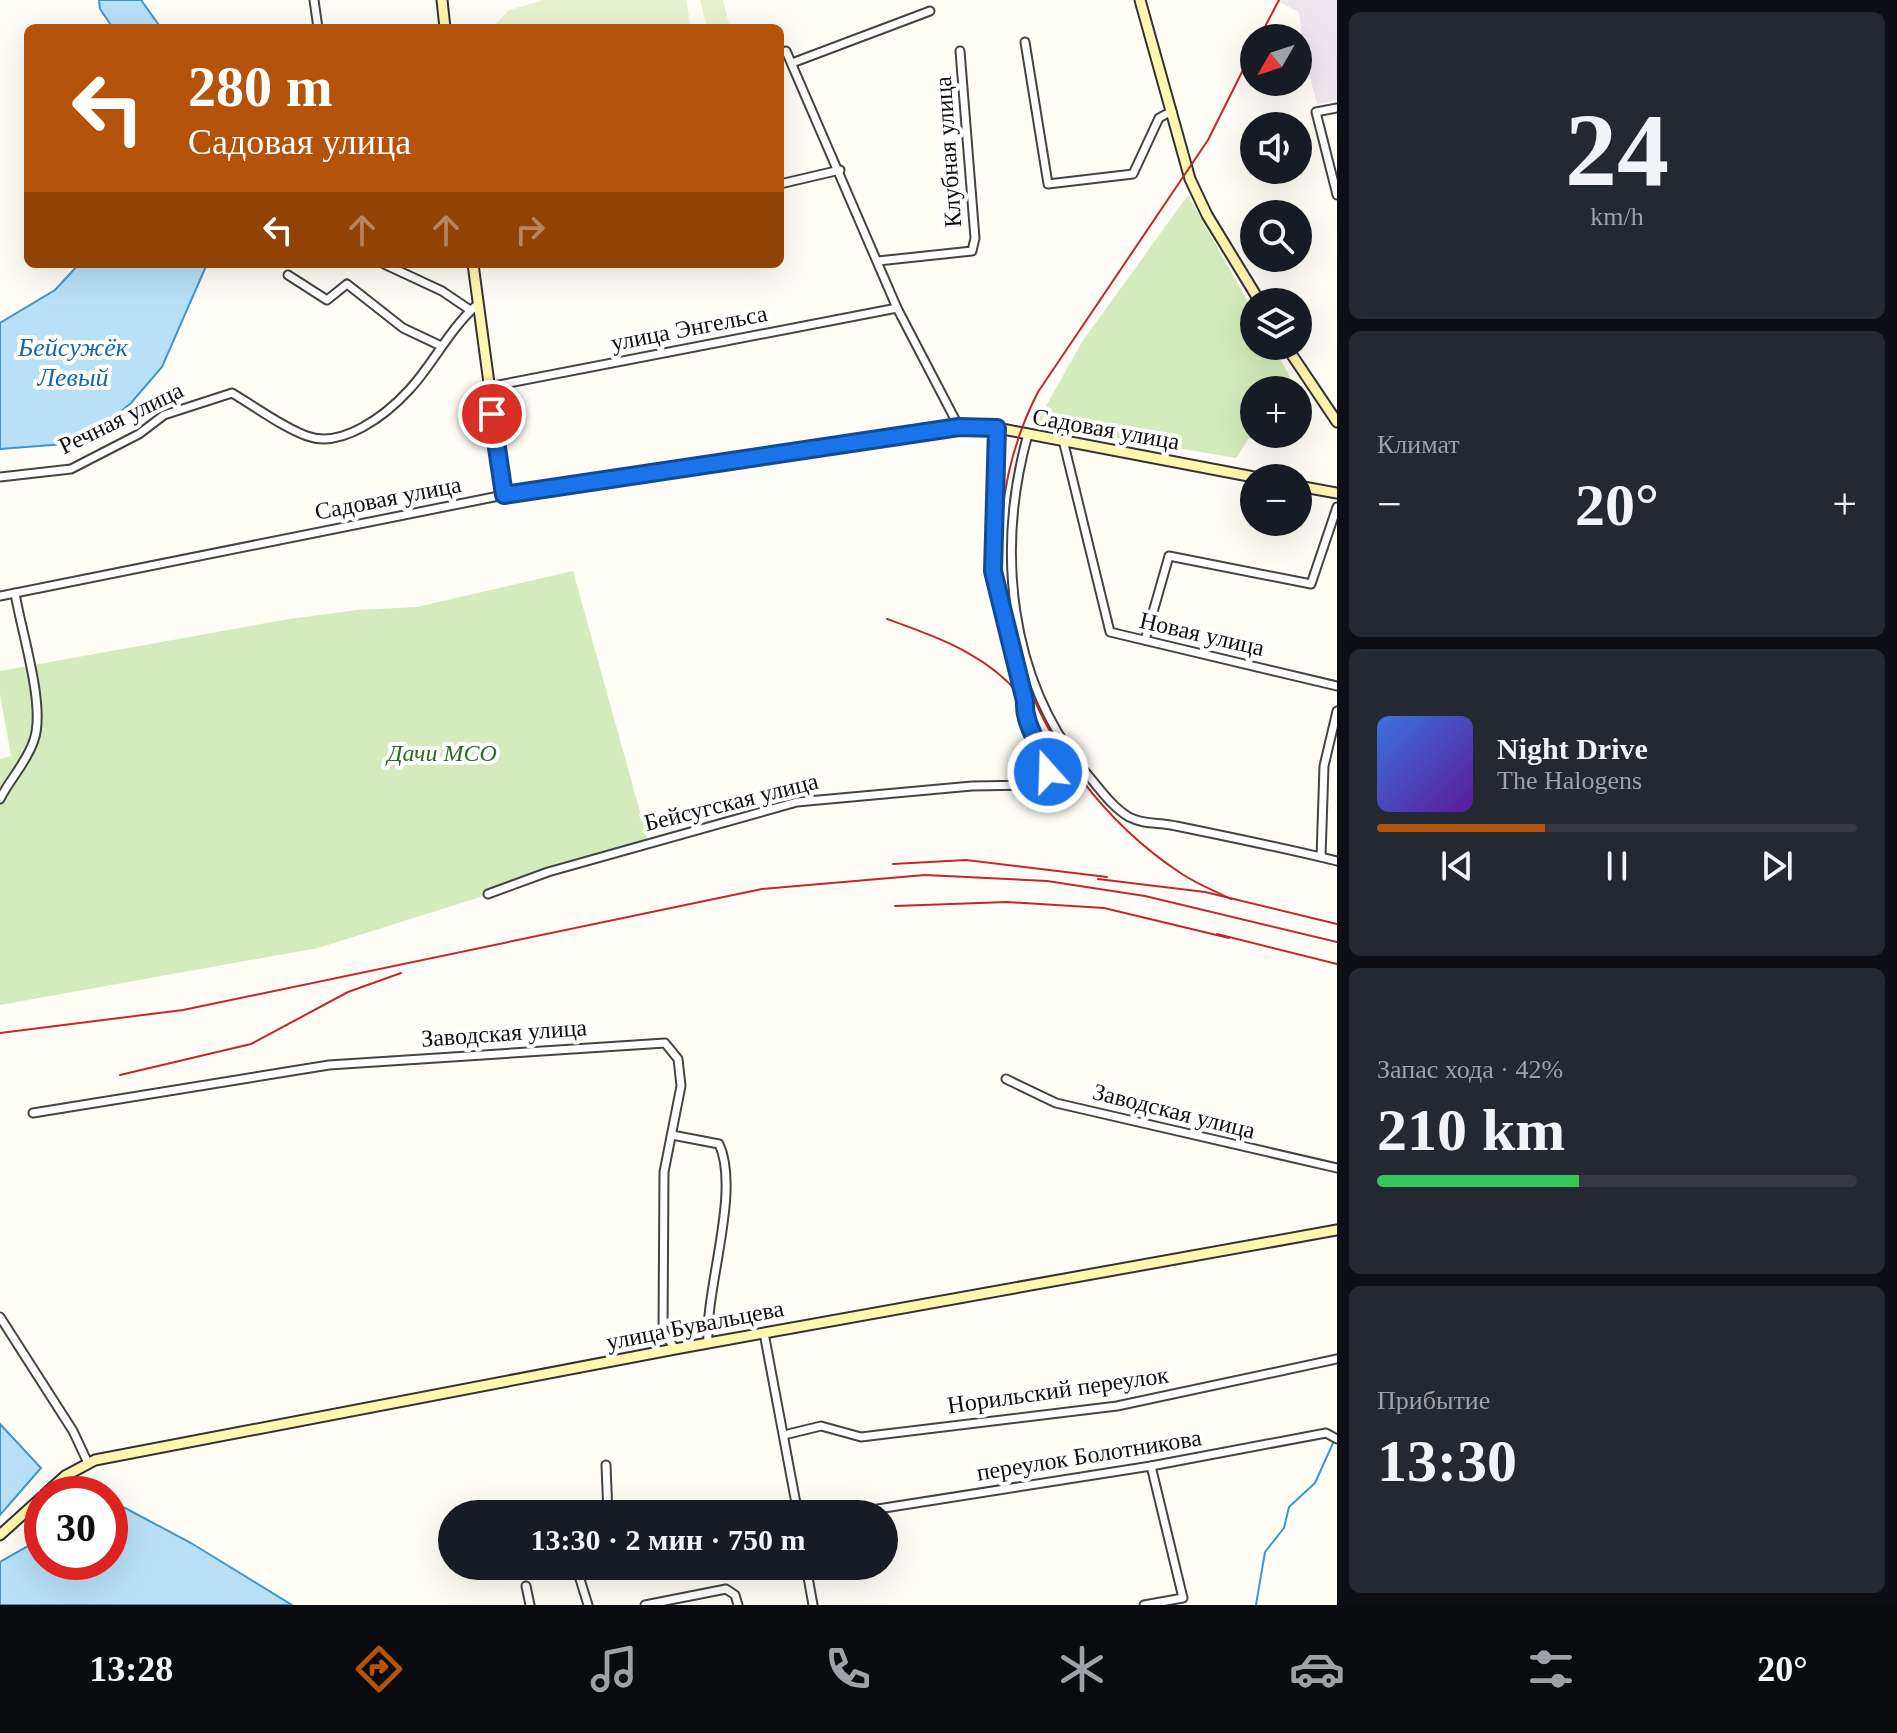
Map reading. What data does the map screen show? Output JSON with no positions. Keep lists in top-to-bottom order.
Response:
{
  "streets": {
    "street": [
      "Клубная улица",
      "улица Энгельса",
      "Речная улица",
      "Садовая улица",
      "Новая улица",
      "Бейсугская улица",
      "Заводская улица",
      "улица Бувальцева",
      "Норильский переулок",
      "переулок Болотникова"
    ]
  },
  "crossings": [
    ["Садовая улица", "Новая улица"],
    ["Садовая улица", "Бейсугская улица"],
    ["Заводская улица", "улица Бувальцева"]
  ],
  "water": ["Бейсужёк Левый"],
  "parks": ["Дачи МСО"],
  "north": "bottom left",
  "page": {
    "tile": [
      ["24", "km/h"],
      "Климат",
      ["Запас хода · 42%", "210 km"],
      ["Прибытие", "13:30"]
    ],
    "map_buttons": ["+", "−"],
    "turn": ["280 m", "Садовая улица"],
    "heat": ["−", "20°", "+"],
    "song": ["Night Drive", "The Halogens"],
    "limit": "30",
    "trip": "13:30 · 2 мин · 750 m",
    "tabs": ["13:28", "20°"]
  }
}
